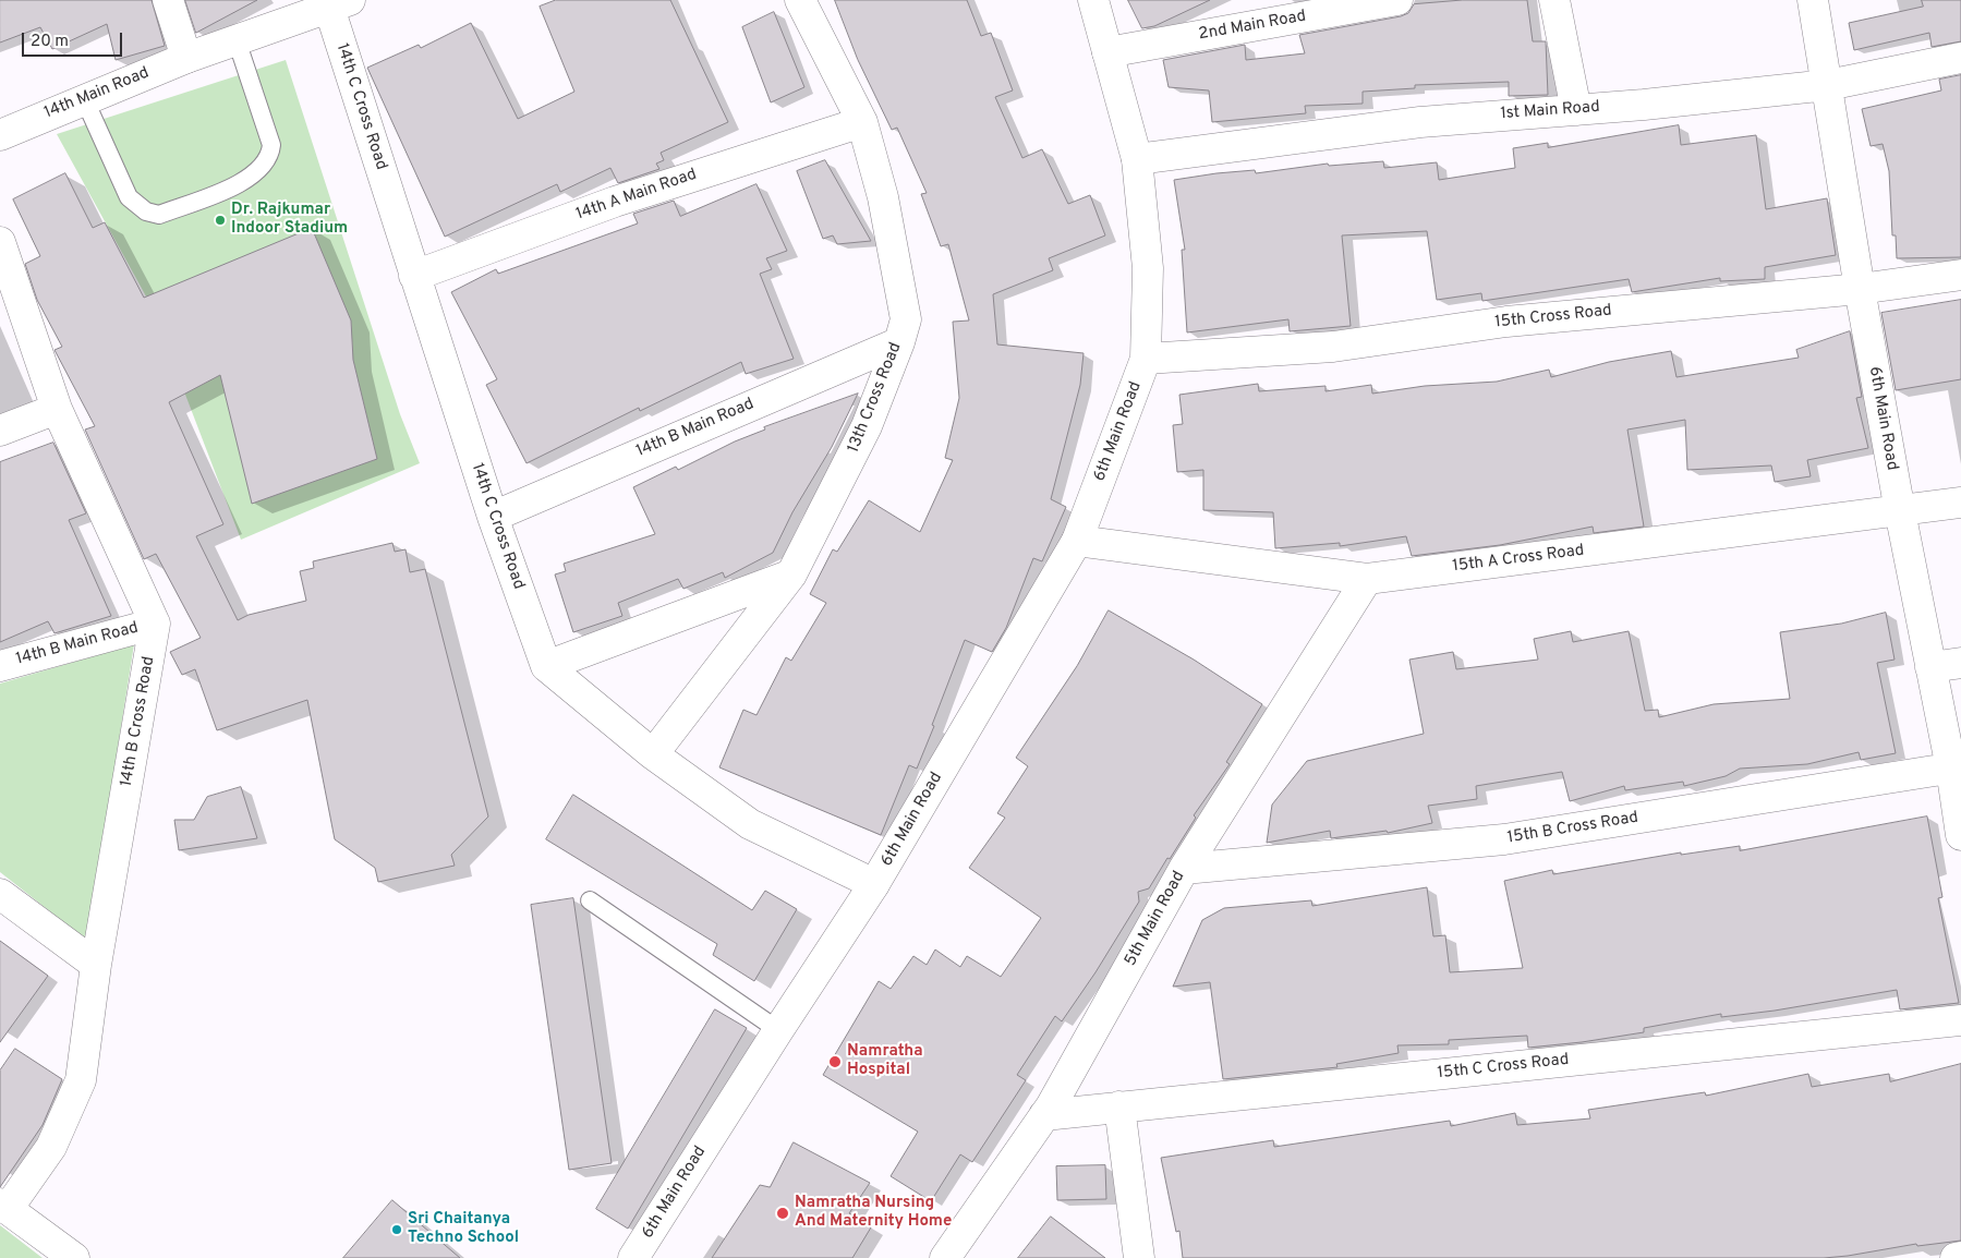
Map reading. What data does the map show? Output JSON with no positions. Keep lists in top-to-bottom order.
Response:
{
  "streets": {
    "street": [
      "2nd Main Road",
      "14th Main Road",
      "14th C Cross Road",
      "1st Main Road",
      "14th A Main Road",
      "15th Cross Road",
      "13th Cross Road",
      "6th Main Road",
      "14th B Main Road",
      "15th A Cross Road",
      "14th B Cross Road",
      "15th B Cross Road",
      "5th Main Road",
      "15th C Cross Road"
    ]
  },
  "crossings": [
    ["14th Main Road", "14th C Cross Road"],
    ["14th C Cross Road", "14th A Main Road"],
    ["14th C Cross Road", "14th B Main Road"],
    ["1st Main Road", "6th Main Road"],
    ["14th A Main Road", "13th Cross Road"],
    ["15th Cross Road", "6th Main Road"],
    ["13th Cross Road", "14th B Main Road"],
    ["6th Main Road", "15th A Cross Road"],
    ["6th Main Road", "15th B Cross Road"],
    ["14th B Main Road", "14th B Cross Road"],
    ["15th A Cross Road", "5th Main Road"],
    ["15th B Cross Road", "5th Main Road"],
    ["5th Main Road", "15th C Cross Road"]
  ],
  "places": [
    "Dr. Rajkumar Indoor Stadium",
    "Namratha Hospital",
    "Namratha Nursing And Maternity Home",
    "Sri Chaitanya Techno School"
  ],
  "scale_bar": "20 m"
}
